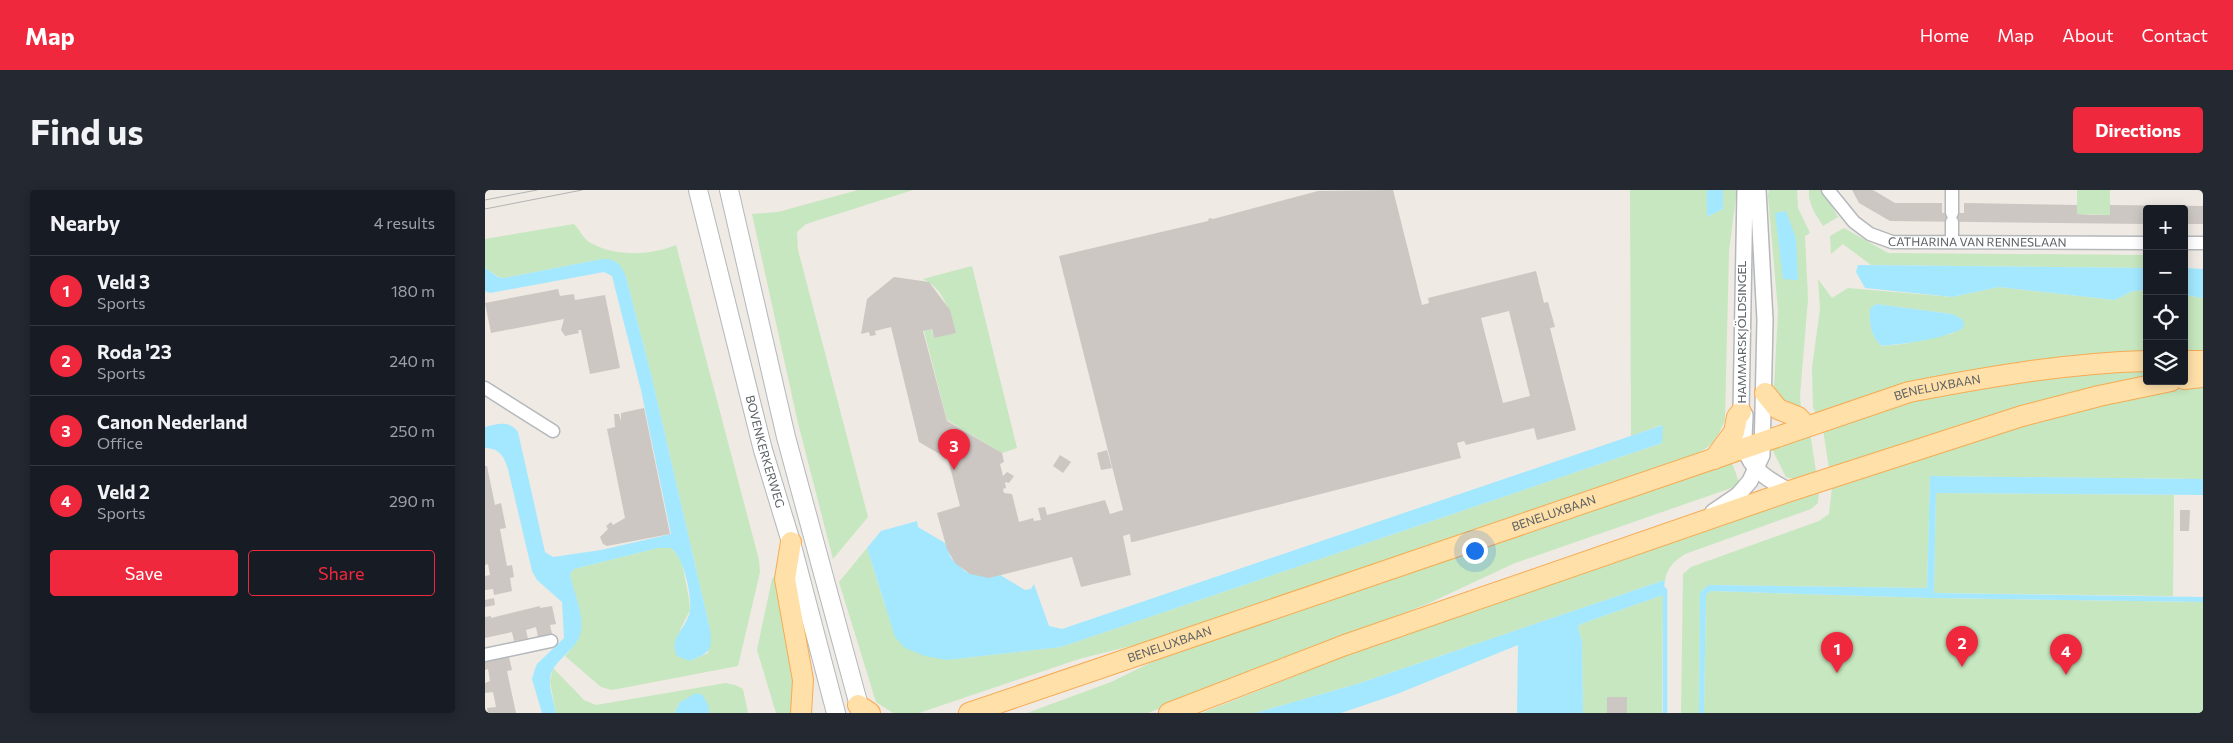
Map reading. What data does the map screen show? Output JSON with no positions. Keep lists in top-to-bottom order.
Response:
{
  "streets": {
    "main road": ["BENELUXBAAN", "BOVENKERKERWEG"],
    "street": ["CATHARINA VAN RENNESLAAN", "HAMMARSKJÖLDSINGEL"]
  },
  "crossings": [
    ["HAMMARSKJÖLDSINGEL", "BENELUXBAAN"]
  ],
  "page": {
    "header": "Map",
    "nav": [
      "Home",
      "Map",
      "About",
      "Contact"
    ],
    "buttons": [
      "Directions",
      ["Save", "Share"]
    ],
    "title": "Find us",
    "heading": ["Nearby", "4 results"],
    "map_buttons": ["+", "−"],
    "list": [
      {
        "mark": "1",
        "name": "Veld 3",
        "note": "Sports",
        "value": "180 m"
      },
      {
        "mark": "2",
        "name": "Roda '23",
        "note": "Sports",
        "value": "240 m"
      },
      {
        "mark": "3",
        "name": "Canon Nederland",
        "note": "Office",
        "value": "250 m"
      },
      {
        "mark": "4",
        "name": "Veld 2",
        "note": "Sports",
        "value": "290 m"
      }
    ],
    "pins": [
      "3",
      "2",
      "1",
      "4"
    ]
  }
}
